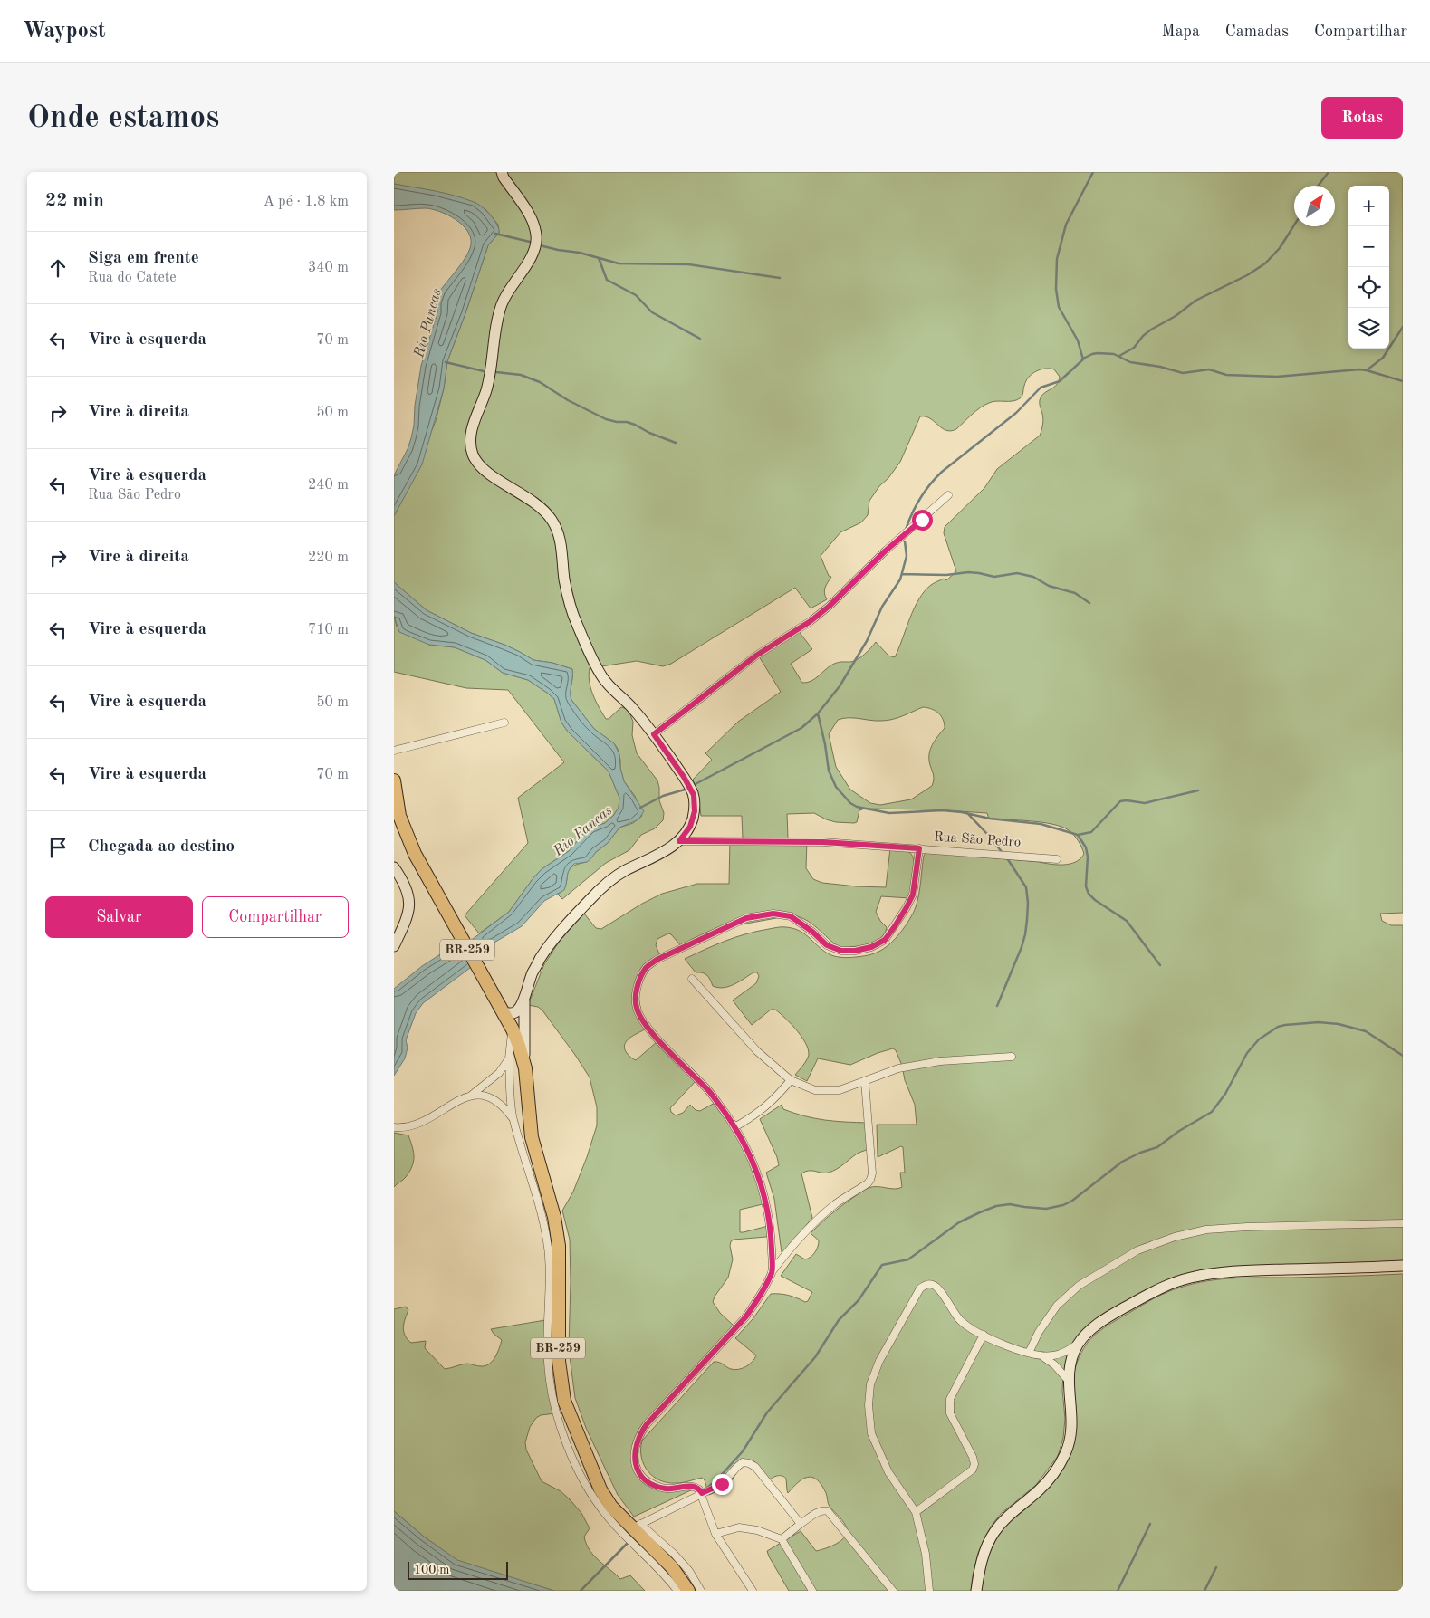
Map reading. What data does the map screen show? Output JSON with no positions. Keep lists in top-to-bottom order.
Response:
{
  "streets": {
    "highway": ["BR-259"],
    "street": ["Rua São Pedro"]
  },
  "water": ["Rio Pancas"],
  "scale_bar": "100 m",
  "north": "top right",
  "page": {
    "header": "Waypost",
    "nav": ["Mapa", "Camadas", "Compartilhar"],
    "buttons": [
      "Rotas",
      ["Salvar", "Compartilhar"]
    ],
    "title": "Onde estamos",
    "heading": ["22 min", "A pé · 1.8 km"],
    "map_buttons": ["+", "−"],
    "list": [
      ["Siga em frente", "Rua do Catete", "340 m"],
      ["Vire à esquerda", "70 m"],
      ["Vire à direita", "50 m"],
      ["Vire à esquerda", "Rua São Pedro", "240 m"],
      ["Vire à direita", "220 m"],
      ["Vire à esquerda", "710 m"],
      ["Vire à esquerda", "50 m"],
      ["Vire à esquerda", "70 m"],
      "Chegada ao destino"
    ],
    "scale": "100 m"
  }
}
